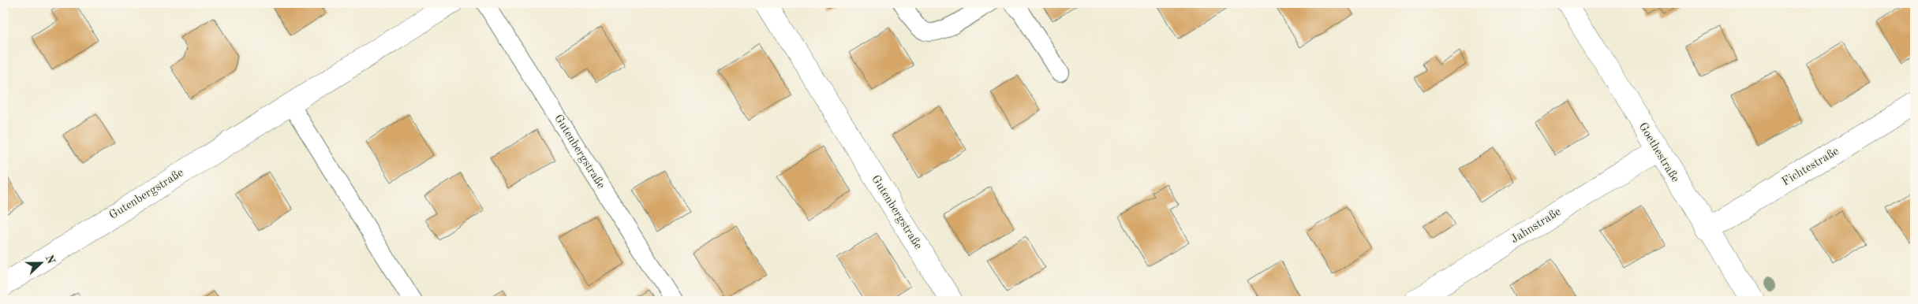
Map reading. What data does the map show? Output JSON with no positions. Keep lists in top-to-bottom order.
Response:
{
  "streets": {
    "street": [
      "Gutenbergstraße",
      "Goethestraße",
      "Fichtestraße",
      "Jahnstraße"
    ]
  },
  "crossings": [
    ["Goethestraße", "Fichtestraße"],
    ["Goethestraße", "Jahnstraße"]
  ],
  "north": "right"
}
